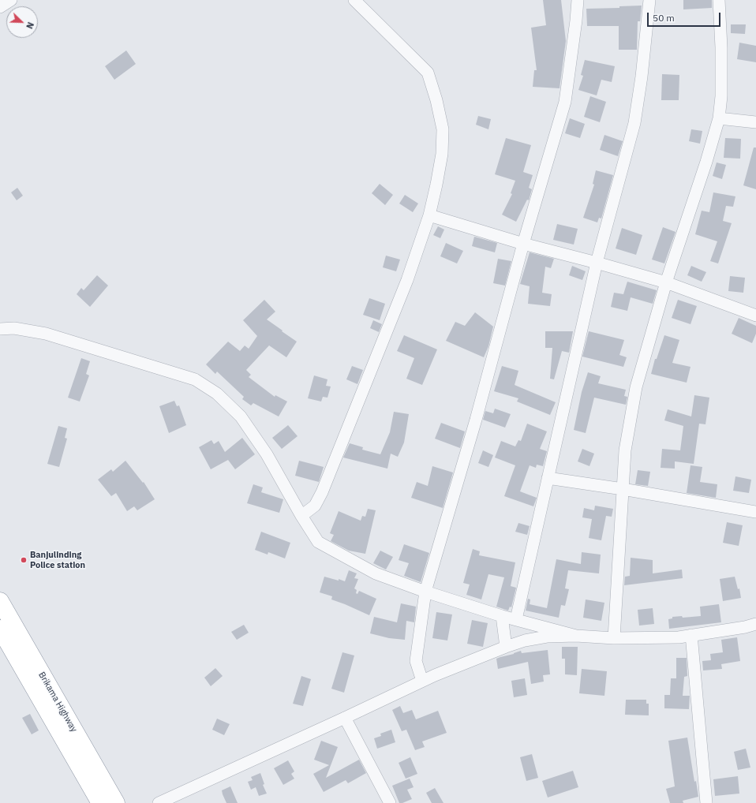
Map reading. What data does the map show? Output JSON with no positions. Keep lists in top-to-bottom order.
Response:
{
  "streets": {
    "highway": ["Brikama Highway"]
  },
  "places": ["Banjulinding Police station"],
  "scale_bar": "50 m",
  "north": "bottom right"
}
